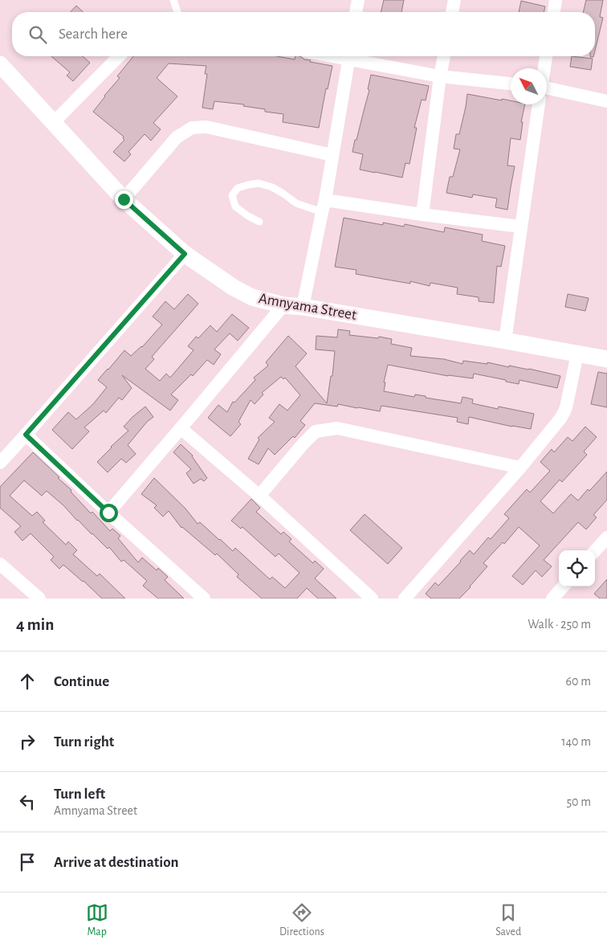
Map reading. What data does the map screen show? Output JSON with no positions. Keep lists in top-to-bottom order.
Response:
{
  "streets": {
    "street": ["Amnyama Street"]
  },
  "north": "top left",
  "page": {
    "search": "Search here",
    "heading": ["4 min", "Walk · 250 m"],
    "list": [
      ["Continue", "60 m"],
      ["Turn right", "140 m"],
      ["Turn left", "Amnyama Street", "50 m"],
      "Arrive at destination"
    ],
    "nav": ["Map", "Directions", "Saved"]
  }
}
